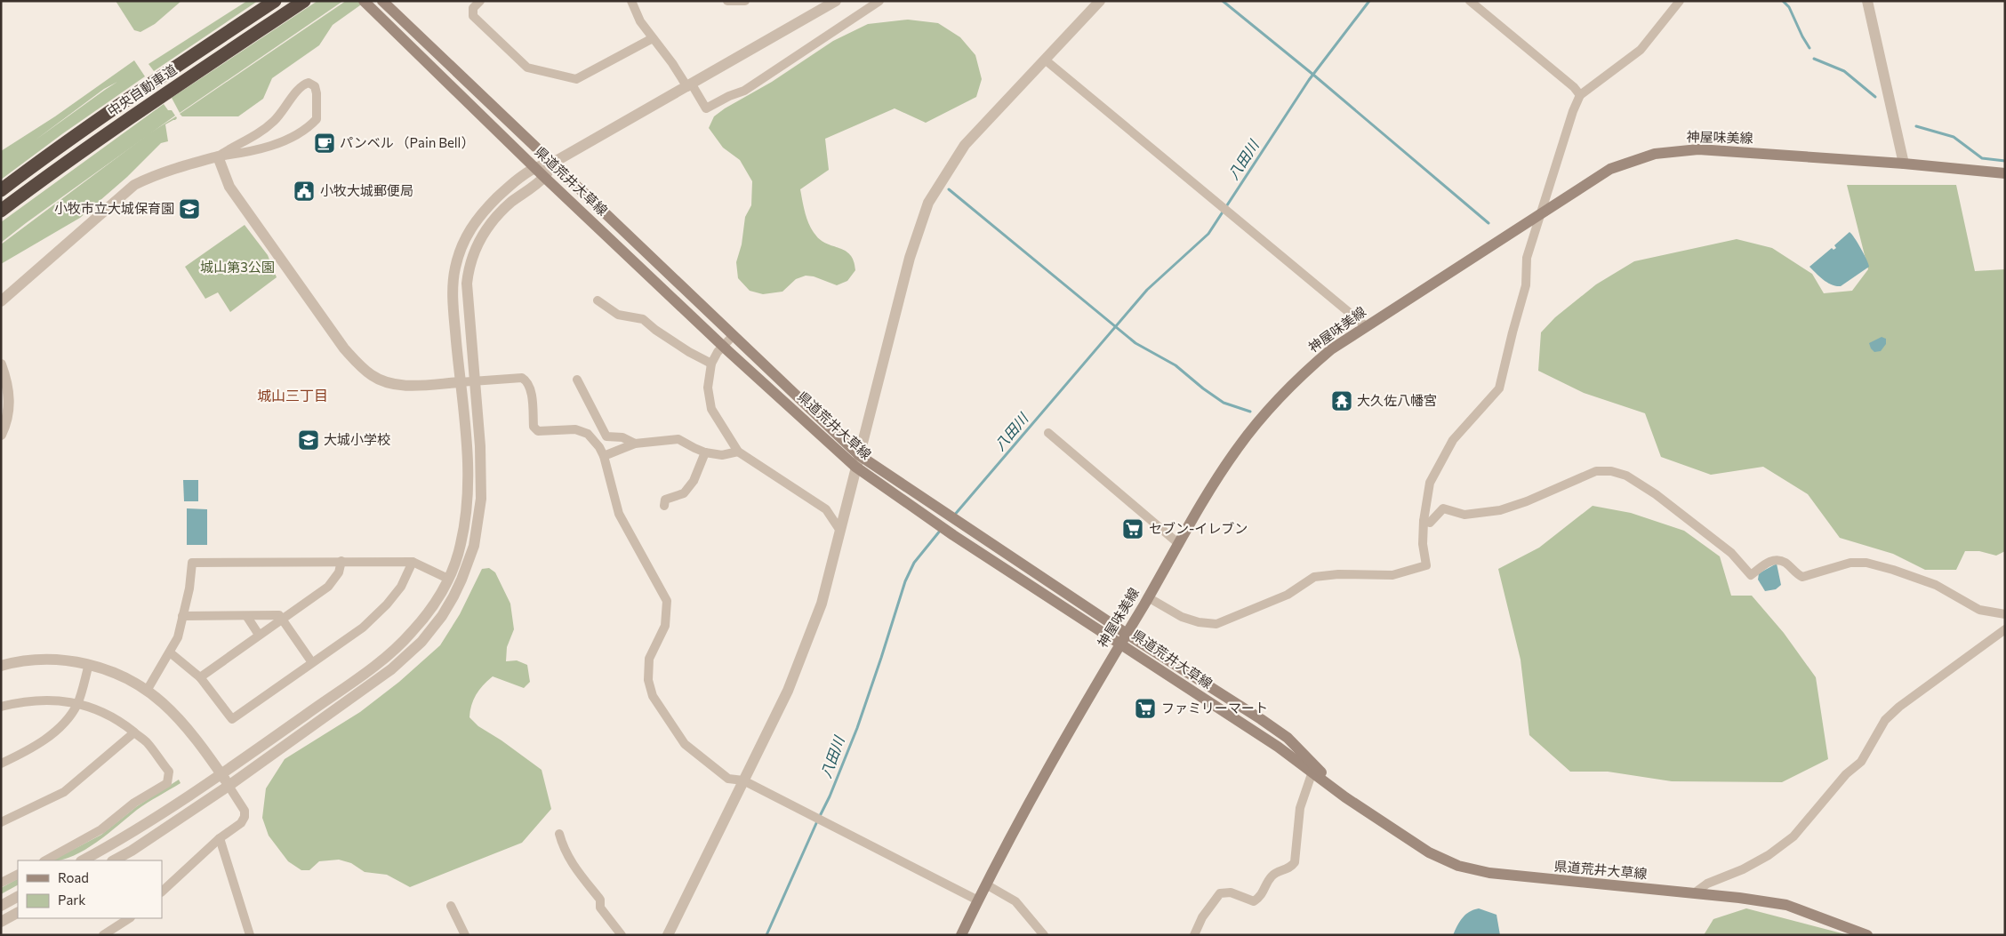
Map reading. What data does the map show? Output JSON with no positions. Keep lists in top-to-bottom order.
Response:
{
  "streets": {
    "highway": ["中央自動車道"],
    "main road": ["神屋味美線", "県道荒井大草線"]
  },
  "crossings": [
    ["神屋味美線", "県道荒井大草線"]
  ],
  "districts": ["城山三丁目"],
  "water": ["八田川"],
  "parks": ["城山第3公園"],
  "places": {
    "cafe": ["パンベル （Pain Bell）"],
    "public building": ["小牧大城郵便局"],
    "school or university": ["小牧市立大城保育園", "大城小学校"],
    "temple": ["大久佐八幡宮"],
    "supermarket": ["セブン-イレブン", "ファミリーマート"]
  },
  "legend": ["Road", "Park"]
}
